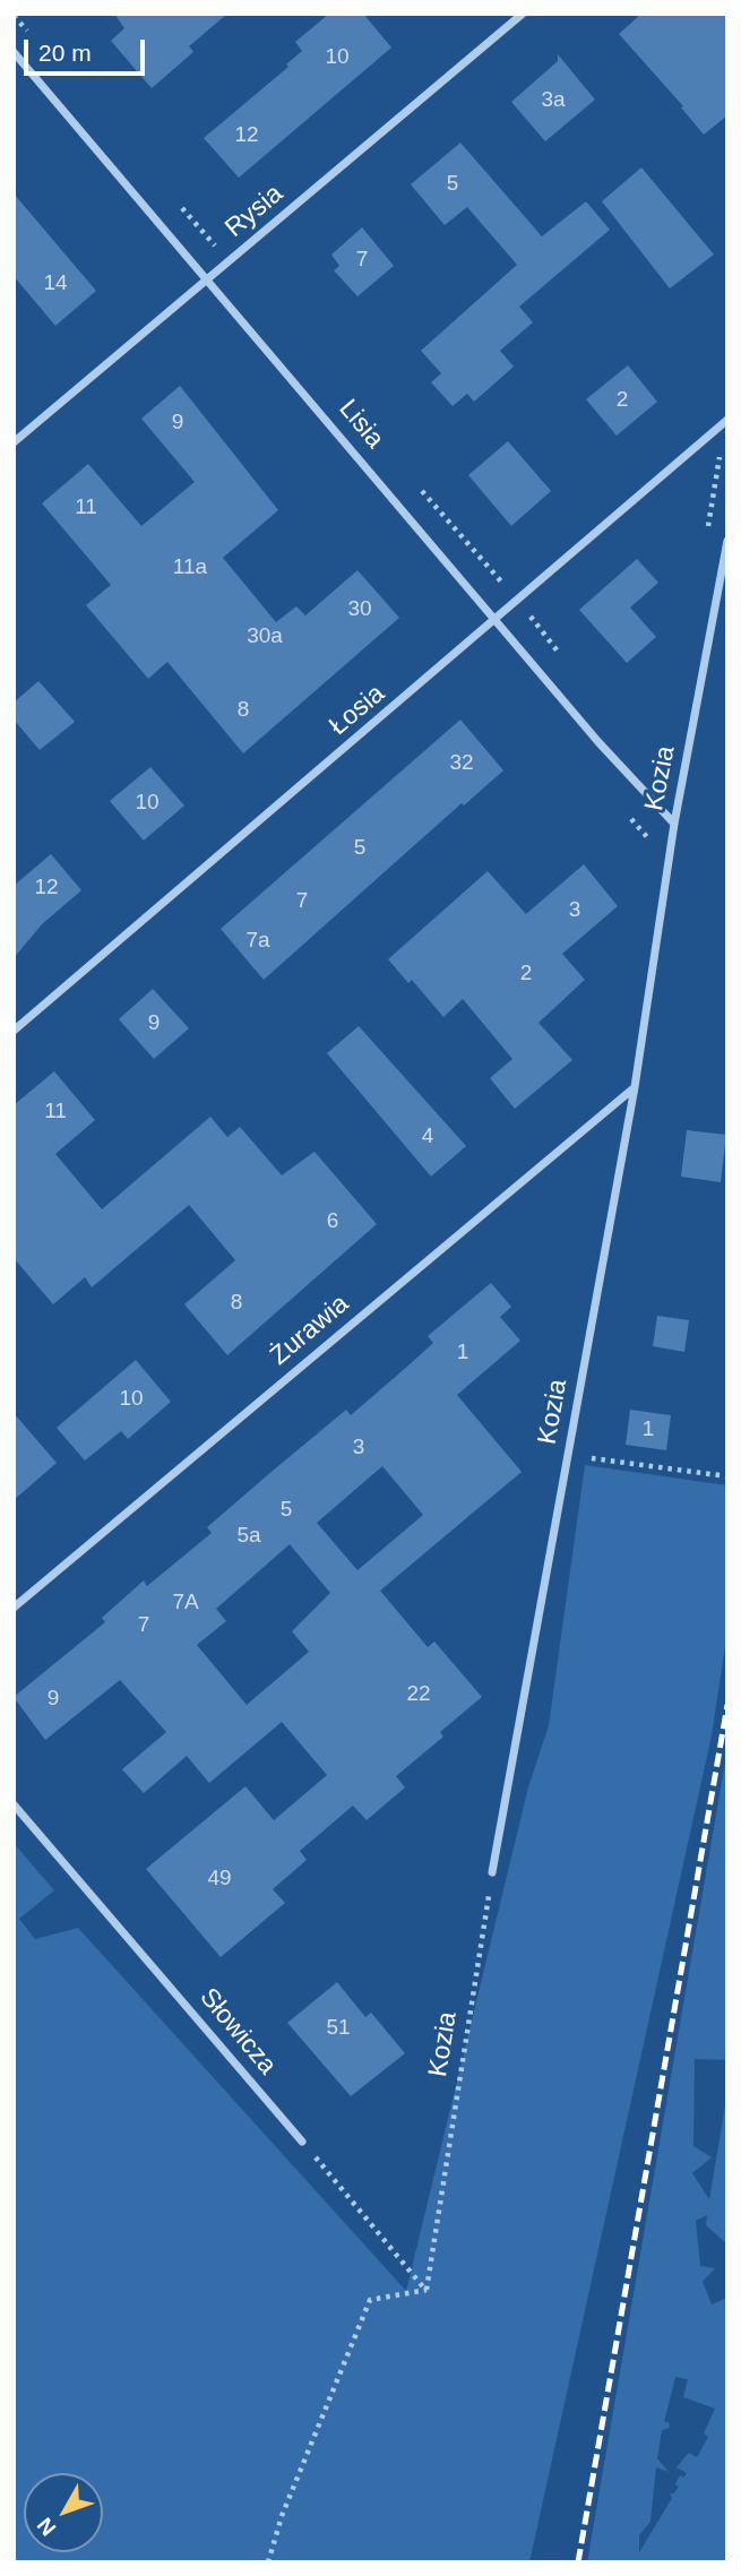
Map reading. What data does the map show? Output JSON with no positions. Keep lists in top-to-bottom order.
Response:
{
  "streets": {
    "street": [
      "Rysia",
      "Lisia",
      "Łosia",
      "Kozia",
      "Żurawia",
      "Słowicza"
    ]
  },
  "crossings": [
    ["Rysia", "Lisia"],
    ["Lisia", "Łosia"],
    ["Lisia", "Kozia"],
    ["Kozia", "Żurawia"]
  ],
  "house_numbers": [
    "10",
    "3a",
    "12",
    "5",
    "7",
    "14",
    "2",
    "9",
    "11",
    "11a",
    "30",
    "30a",
    "8",
    "32",
    "10",
    "5",
    "12",
    "7",
    "3",
    "7a",
    "2",
    "9",
    "11",
    "4",
    "6",
    "8",
    "1",
    "10",
    "1",
    "3",
    "5",
    "5a",
    "7A",
    "7",
    "22",
    "9",
    "49",
    "51"
  ],
  "scale_bar": "20 m",
  "north": "bottom left"
}
